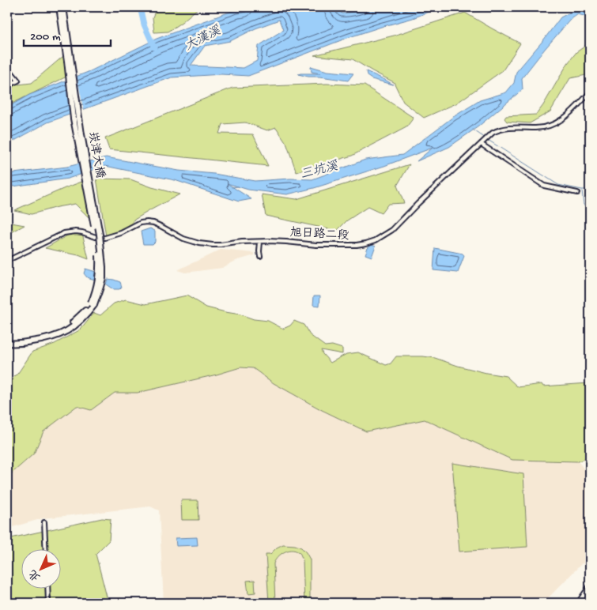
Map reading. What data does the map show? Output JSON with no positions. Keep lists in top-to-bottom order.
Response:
{
  "streets": {
    "main road": ["崁津大橋"],
    "street": ["旭日路二段"]
  },
  "water": ["大漢溪", "三坑溪"],
  "scale_bar": "200 m",
  "north": "bottom left"
}
